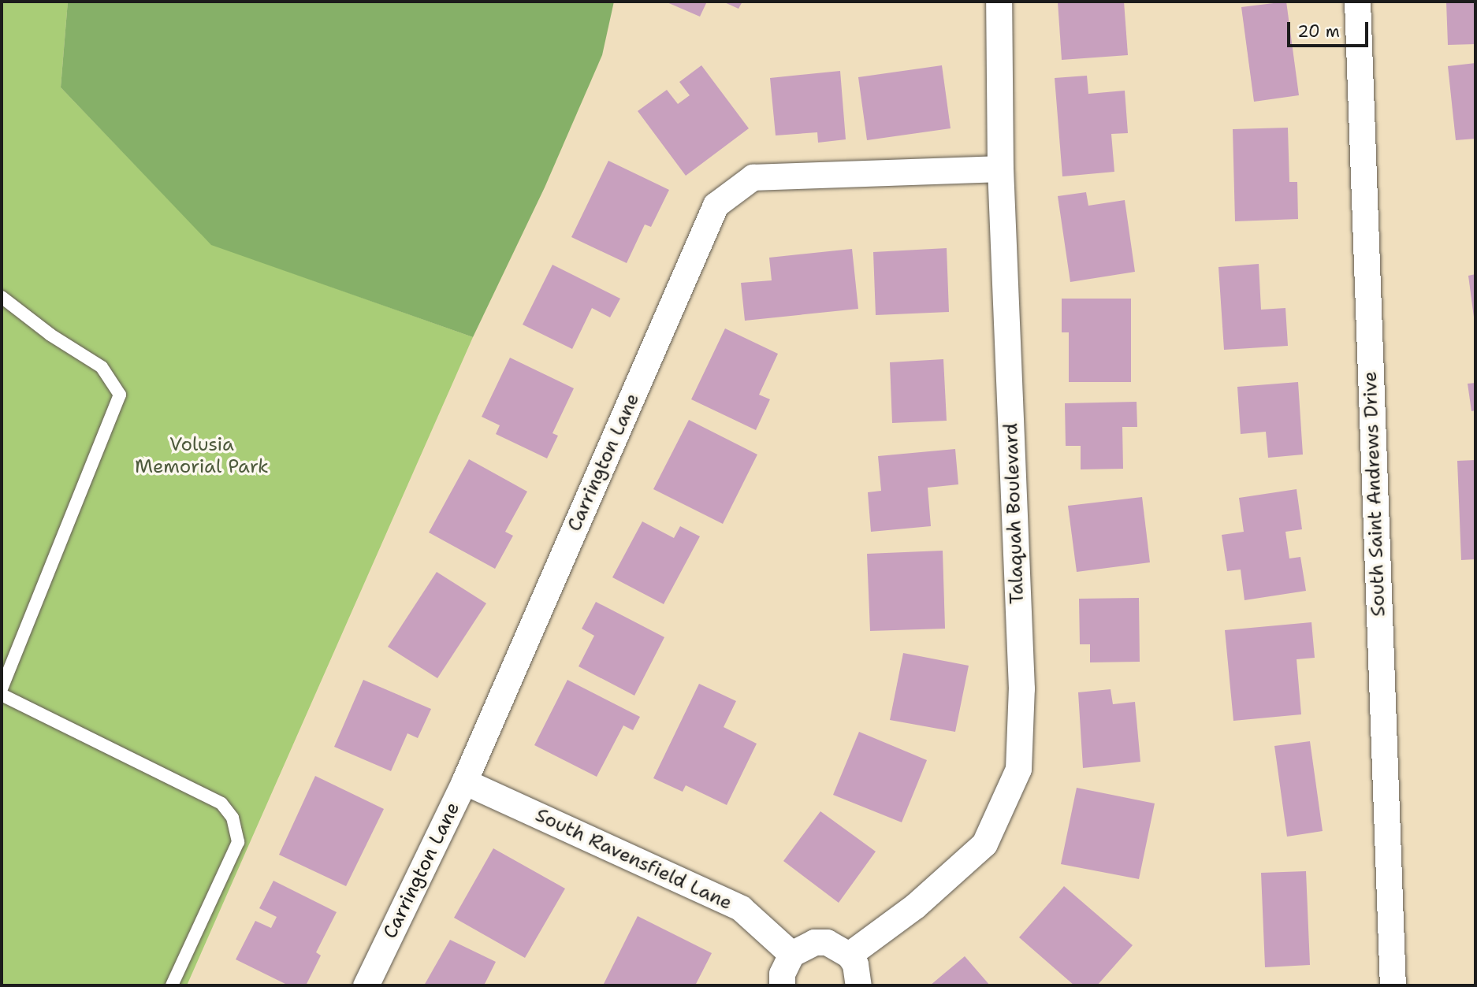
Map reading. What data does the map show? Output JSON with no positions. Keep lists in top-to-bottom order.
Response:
{
  "streets": {
    "street": [
      "Carrington Lane",
      "South Saint Andrews Drive",
      "Talaquah Boulevard",
      "South Ravensfield Lane"
    ]
  },
  "crossings": [
    ["Carrington Lane", "Talaquah Boulevard"],
    ["Carrington Lane", "South Ravensfield Lane"]
  ],
  "parks": ["Volusia Memorial Park"],
  "scale_bar": "20 m"
}
